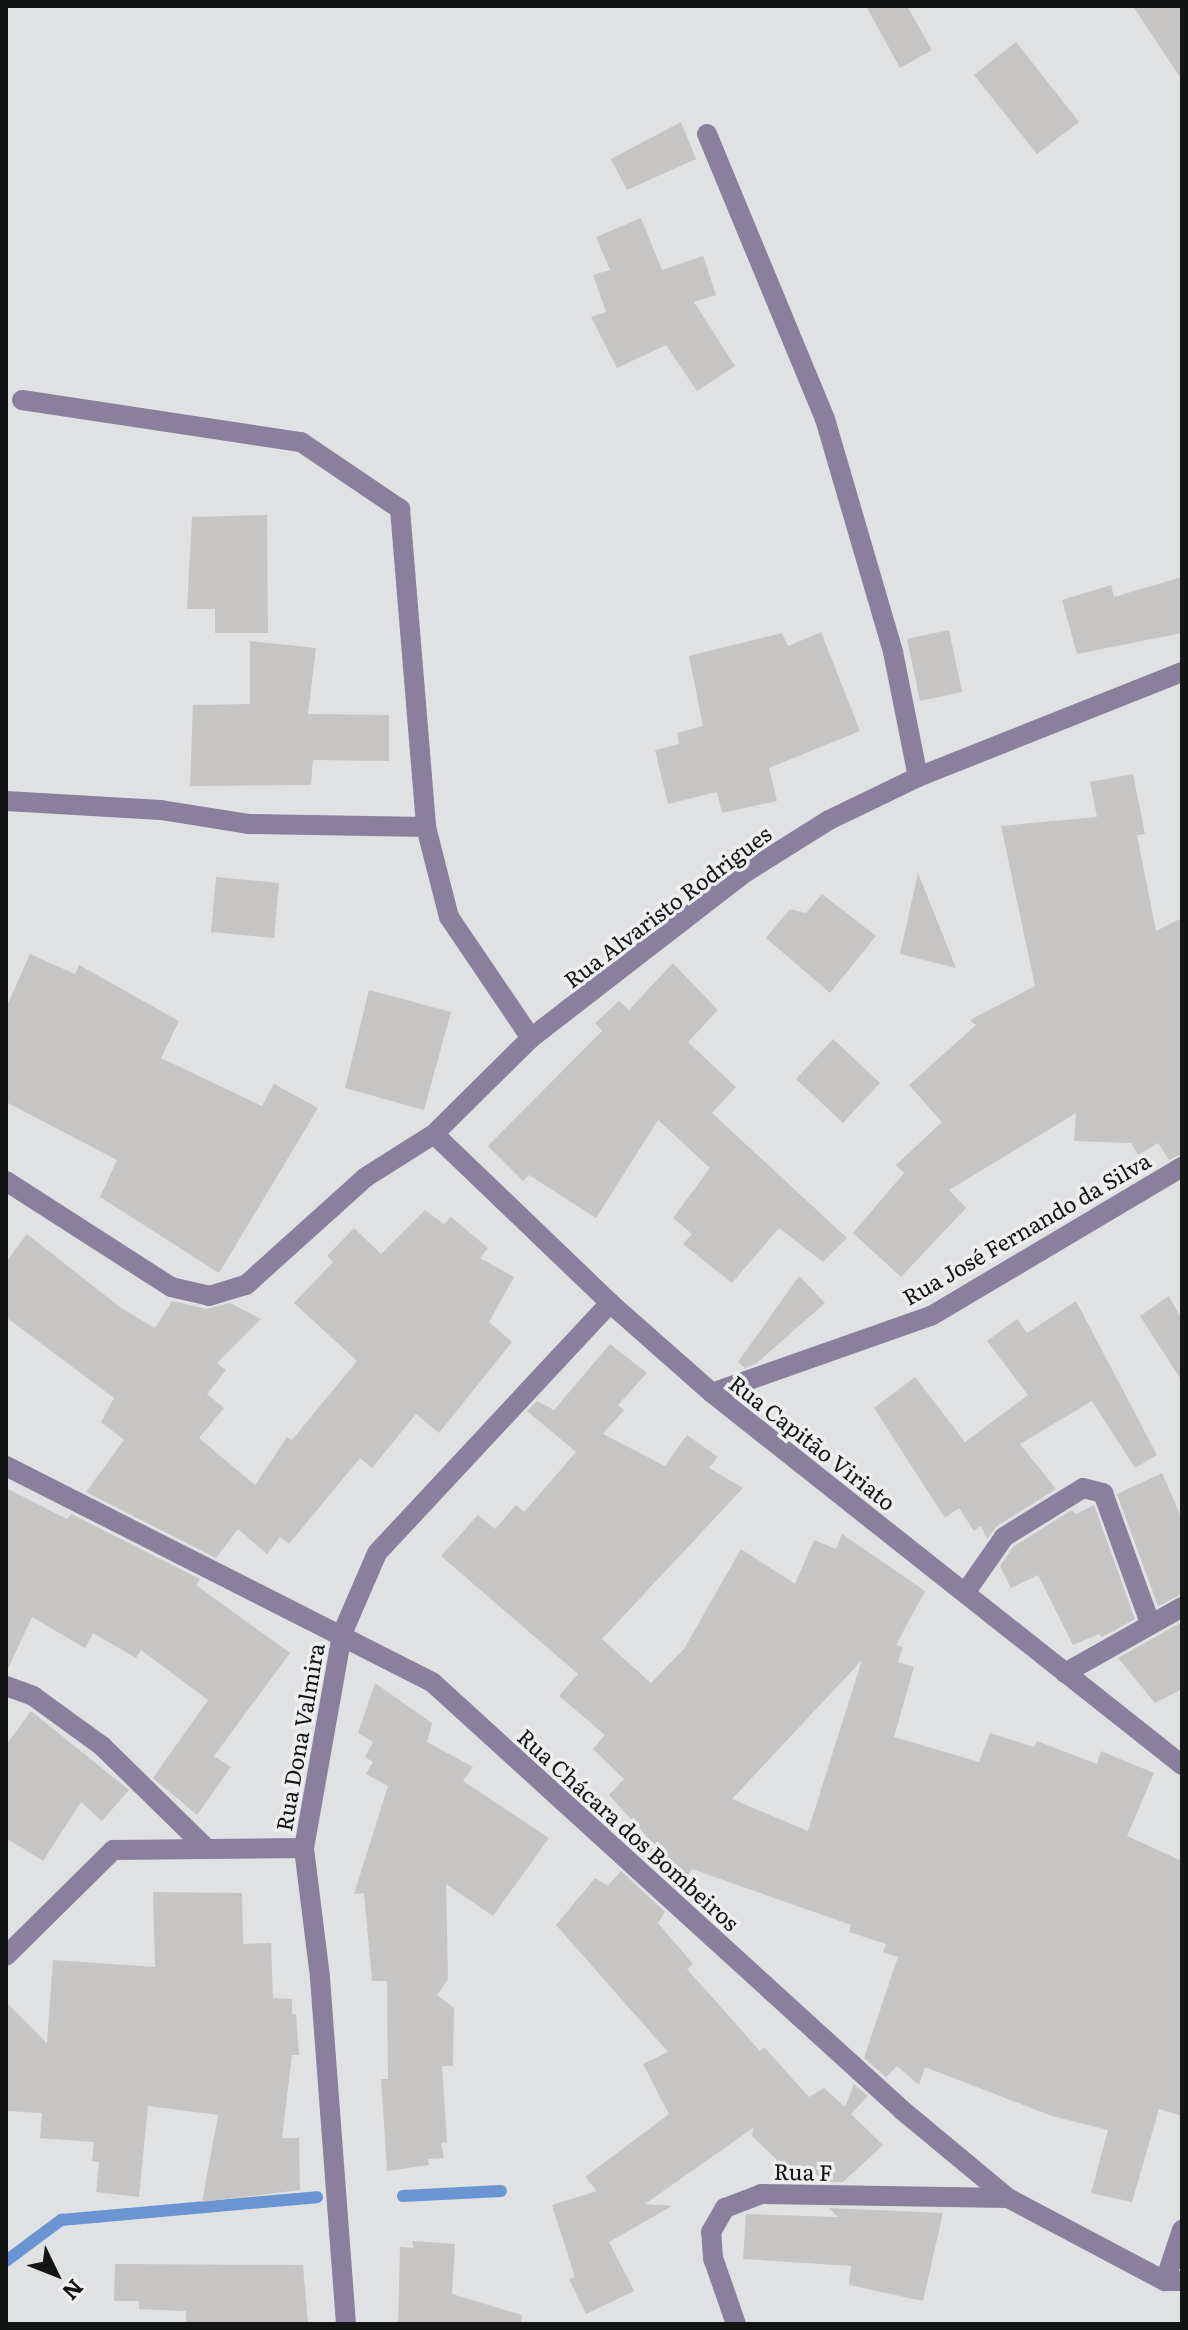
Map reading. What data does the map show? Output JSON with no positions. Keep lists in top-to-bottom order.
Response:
{
  "streets": {
    "street": [
      "Rua Alvaristo Rodrigues",
      "Rua José Fernando da Silva",
      "Rua Capitão Viriato",
      "Rua Dona Valmira",
      "Rua Chácara dos Bombeiros",
      "Rua F"
    ]
  },
  "crossings": [
    ["Rua Alvaristo Rodrigues", "Rua Capitão Viriato"],
    ["Rua José Fernando da Silva", "Rua Capitão Viriato"],
    ["Rua Capitão Viriato", "Rua Dona Valmira"],
    ["Rua Dona Valmira", "Rua Chácara dos Bombeiros"],
    ["Rua Chácara dos Bombeiros", "Rua F"]
  ],
  "north": "bottom right"
}
